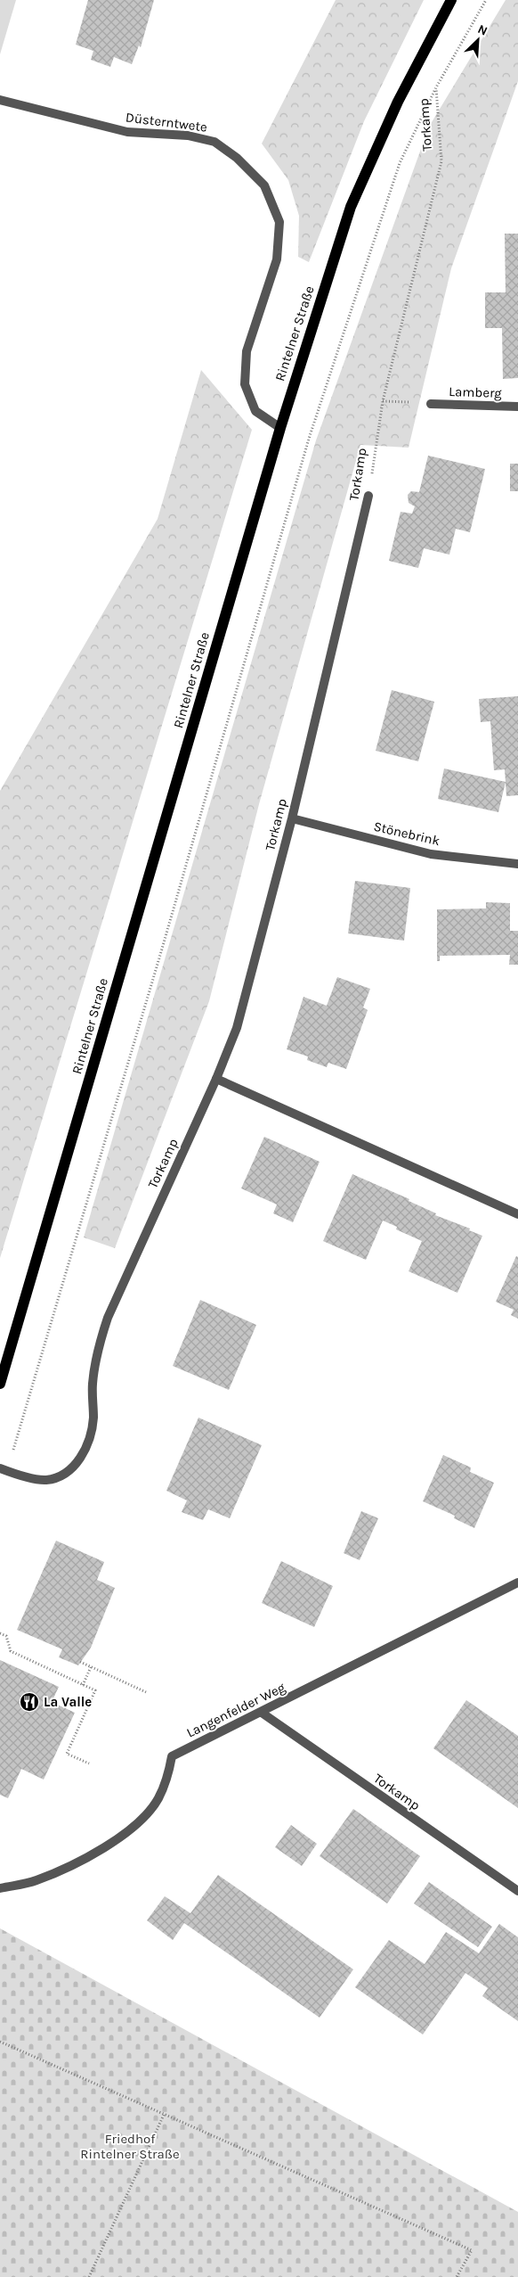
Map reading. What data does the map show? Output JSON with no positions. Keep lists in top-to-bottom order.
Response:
{
  "streets": {
    "main road": ["Rintelner Straße"],
    "street": [
      "Düsterntwete",
      "Torkamp",
      "Lamberg",
      "Stönebrink",
      "Langenfelder Weg"
    ]
  },
  "crossings": [
    ["Düsterntwete", "Rintelner Straße"],
    ["Torkamp", "Stönebrink"],
    ["Torkamp", "Langenfelder Weg"]
  ],
  "parks": ["Friedhof Rintelner Straße"],
  "places": {
    "restaurant": ["La Valle"]
  },
  "north": "top right"
}
